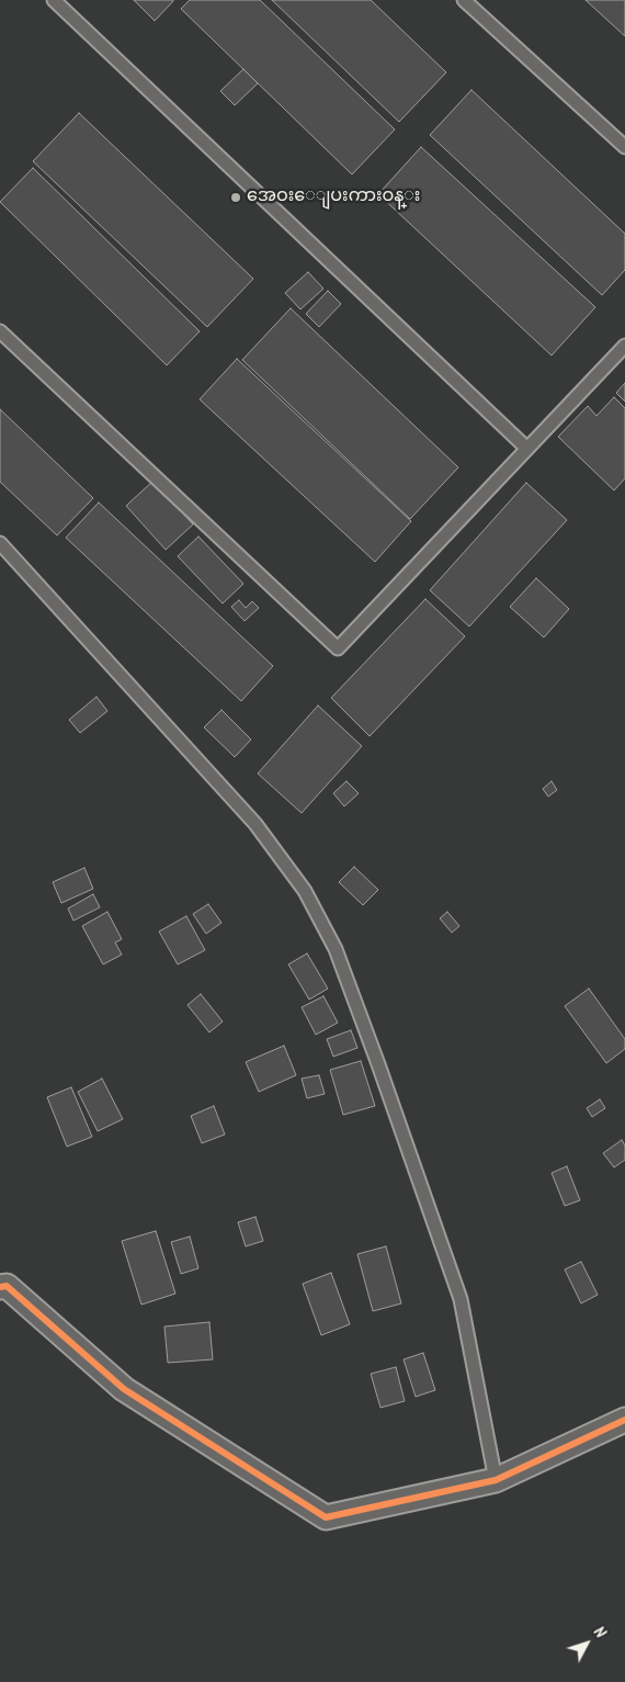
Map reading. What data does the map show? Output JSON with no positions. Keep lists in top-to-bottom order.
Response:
{
  "places": ["အေဝးေျပးကားဝန္း"],
  "north": "top right"
}
